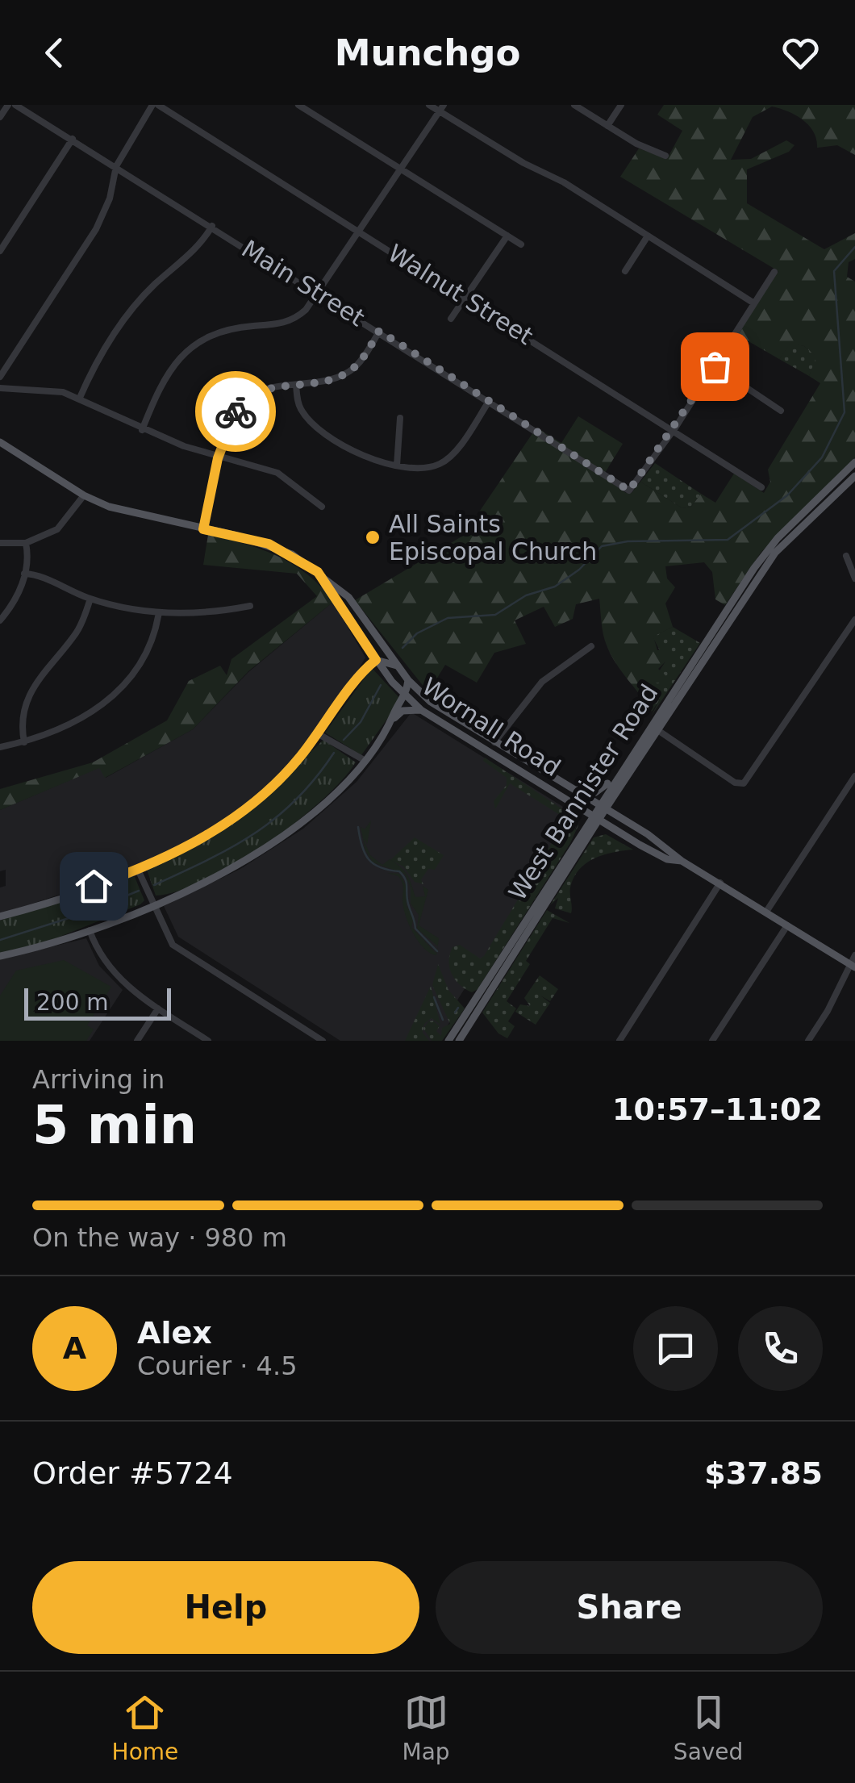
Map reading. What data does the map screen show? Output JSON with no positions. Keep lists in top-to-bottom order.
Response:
{
  "streets": {
    "main road": ["Wornall Road", "West Bannister Road"],
    "street": ["Main Street", "Walnut Street"]
  },
  "crossings": [
    ["Main Street", "Walnut Street"],
    ["Wornall Road", "West Bannister Road"]
  ],
  "places": ["All Saints Episcopal Church"],
  "scale_bar": "200 m",
  "page": {
    "header": "Munchgo",
    "scale": "200 m",
    "heading": ["5 min", "Arriving in", "10:57–11:02"],
    "panel": [
      "Alex",
      "Courier · 4.5",
      "Order #5724",
      "$37.85"
    ],
    "bar": "On the way · 980 m",
    "round": "A",
    "buttons": ["Help", "Share"],
    "tabs": ["Home", "Map", "Saved"]
  }
}
